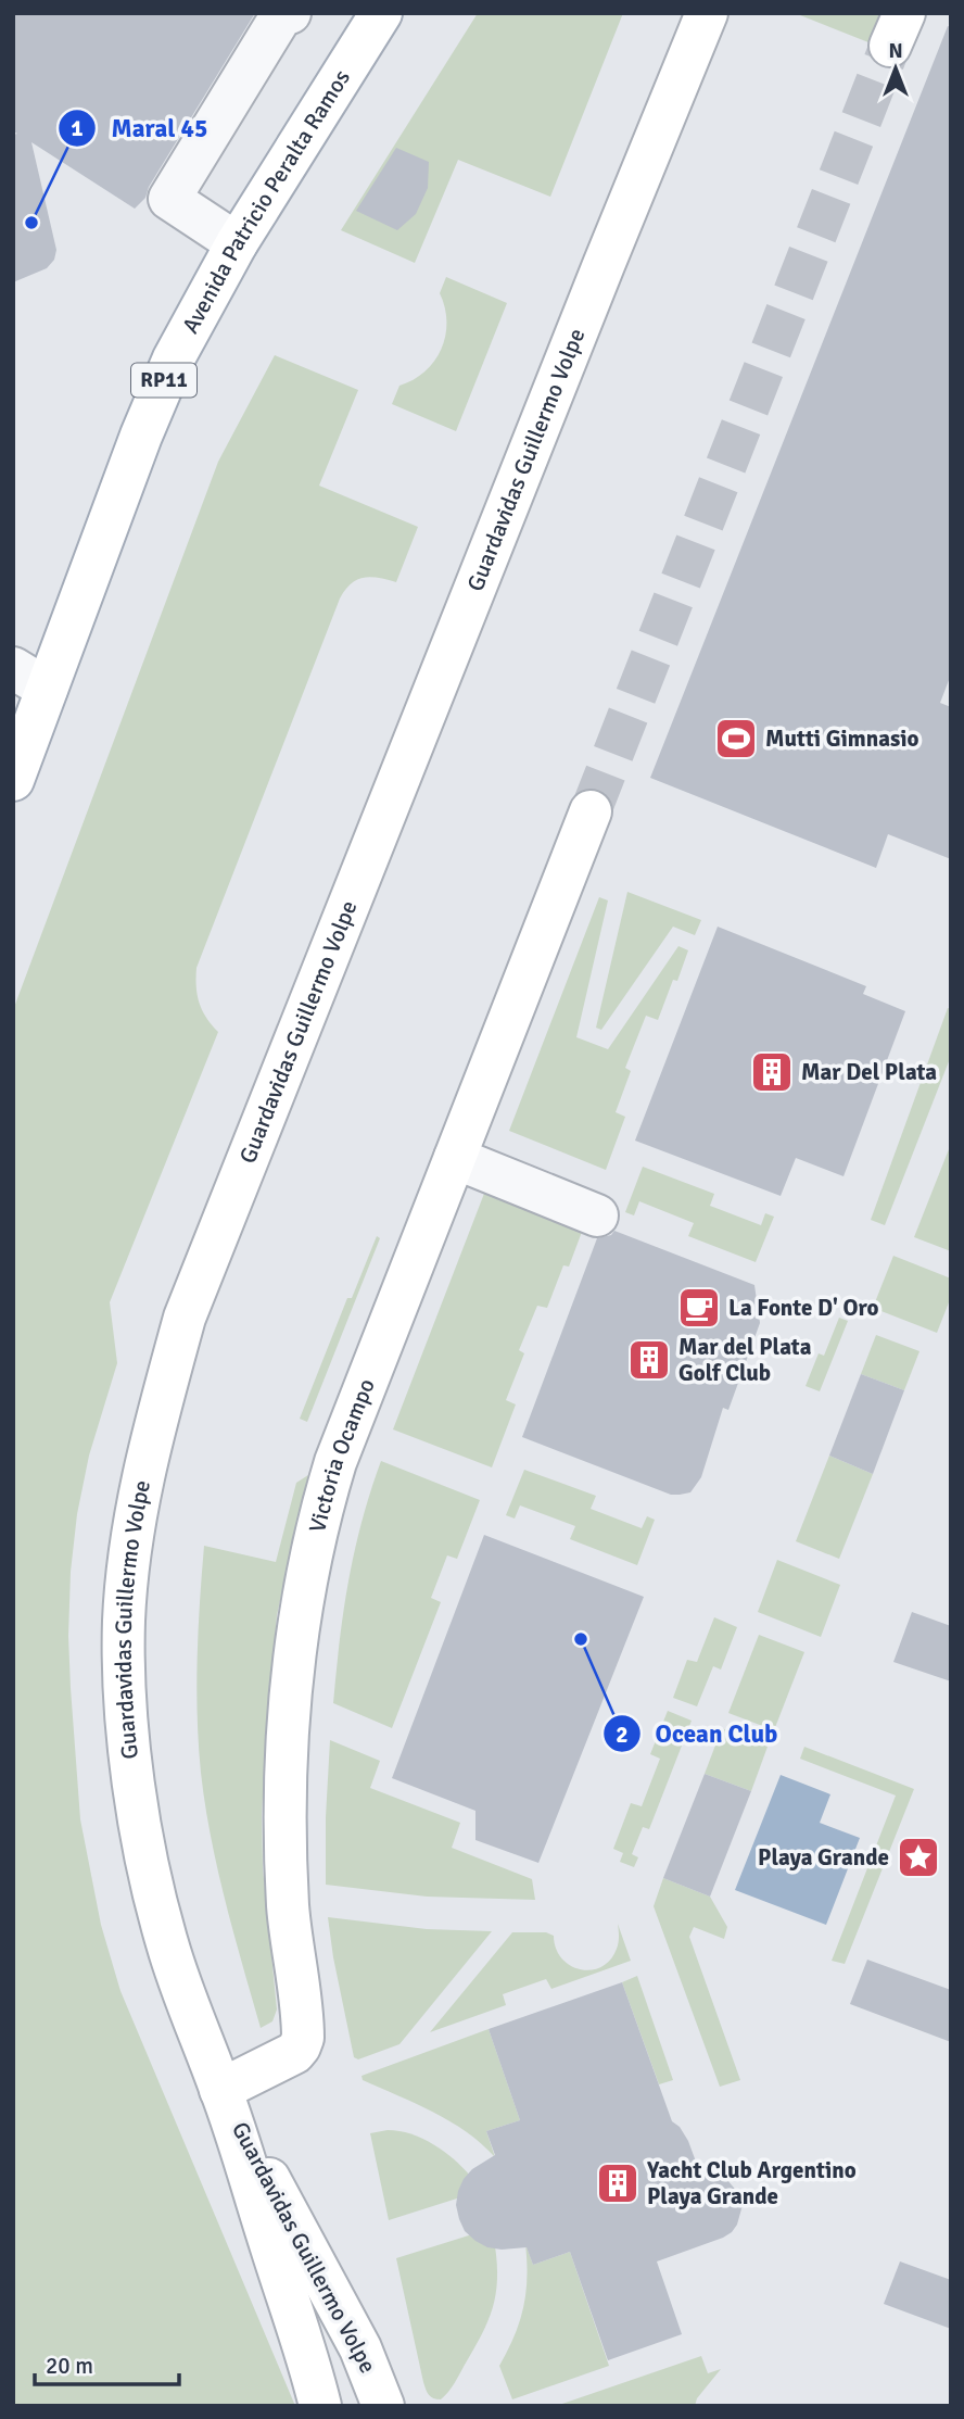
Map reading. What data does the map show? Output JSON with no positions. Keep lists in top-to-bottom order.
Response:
{
  "streets": {
    "main road": [
      "Avenida Patricio Peralta Ramos",
      "RP11",
      "Guardavidas Guillermo Volpe",
      "Victoria Ocampo"
    ]
  },
  "crossings": [
    ["Guardavidas Guillermo Volpe", "Victoria Ocampo"]
  ],
  "places": {
    "other": ["Maral 45", "Ocean Club"],
    "sports": ["Mutti Gimnasio"],
    "building": ["Mar Del Plata", "Mar del Plata Golf Club", "Yacht Club Argentino Playa Grande"],
    "cafe": ["La Fonte D' Oro"],
    "place": ["Playa Grande"]
  },
  "scale_bar": "20 m",
  "north": "top"
}
